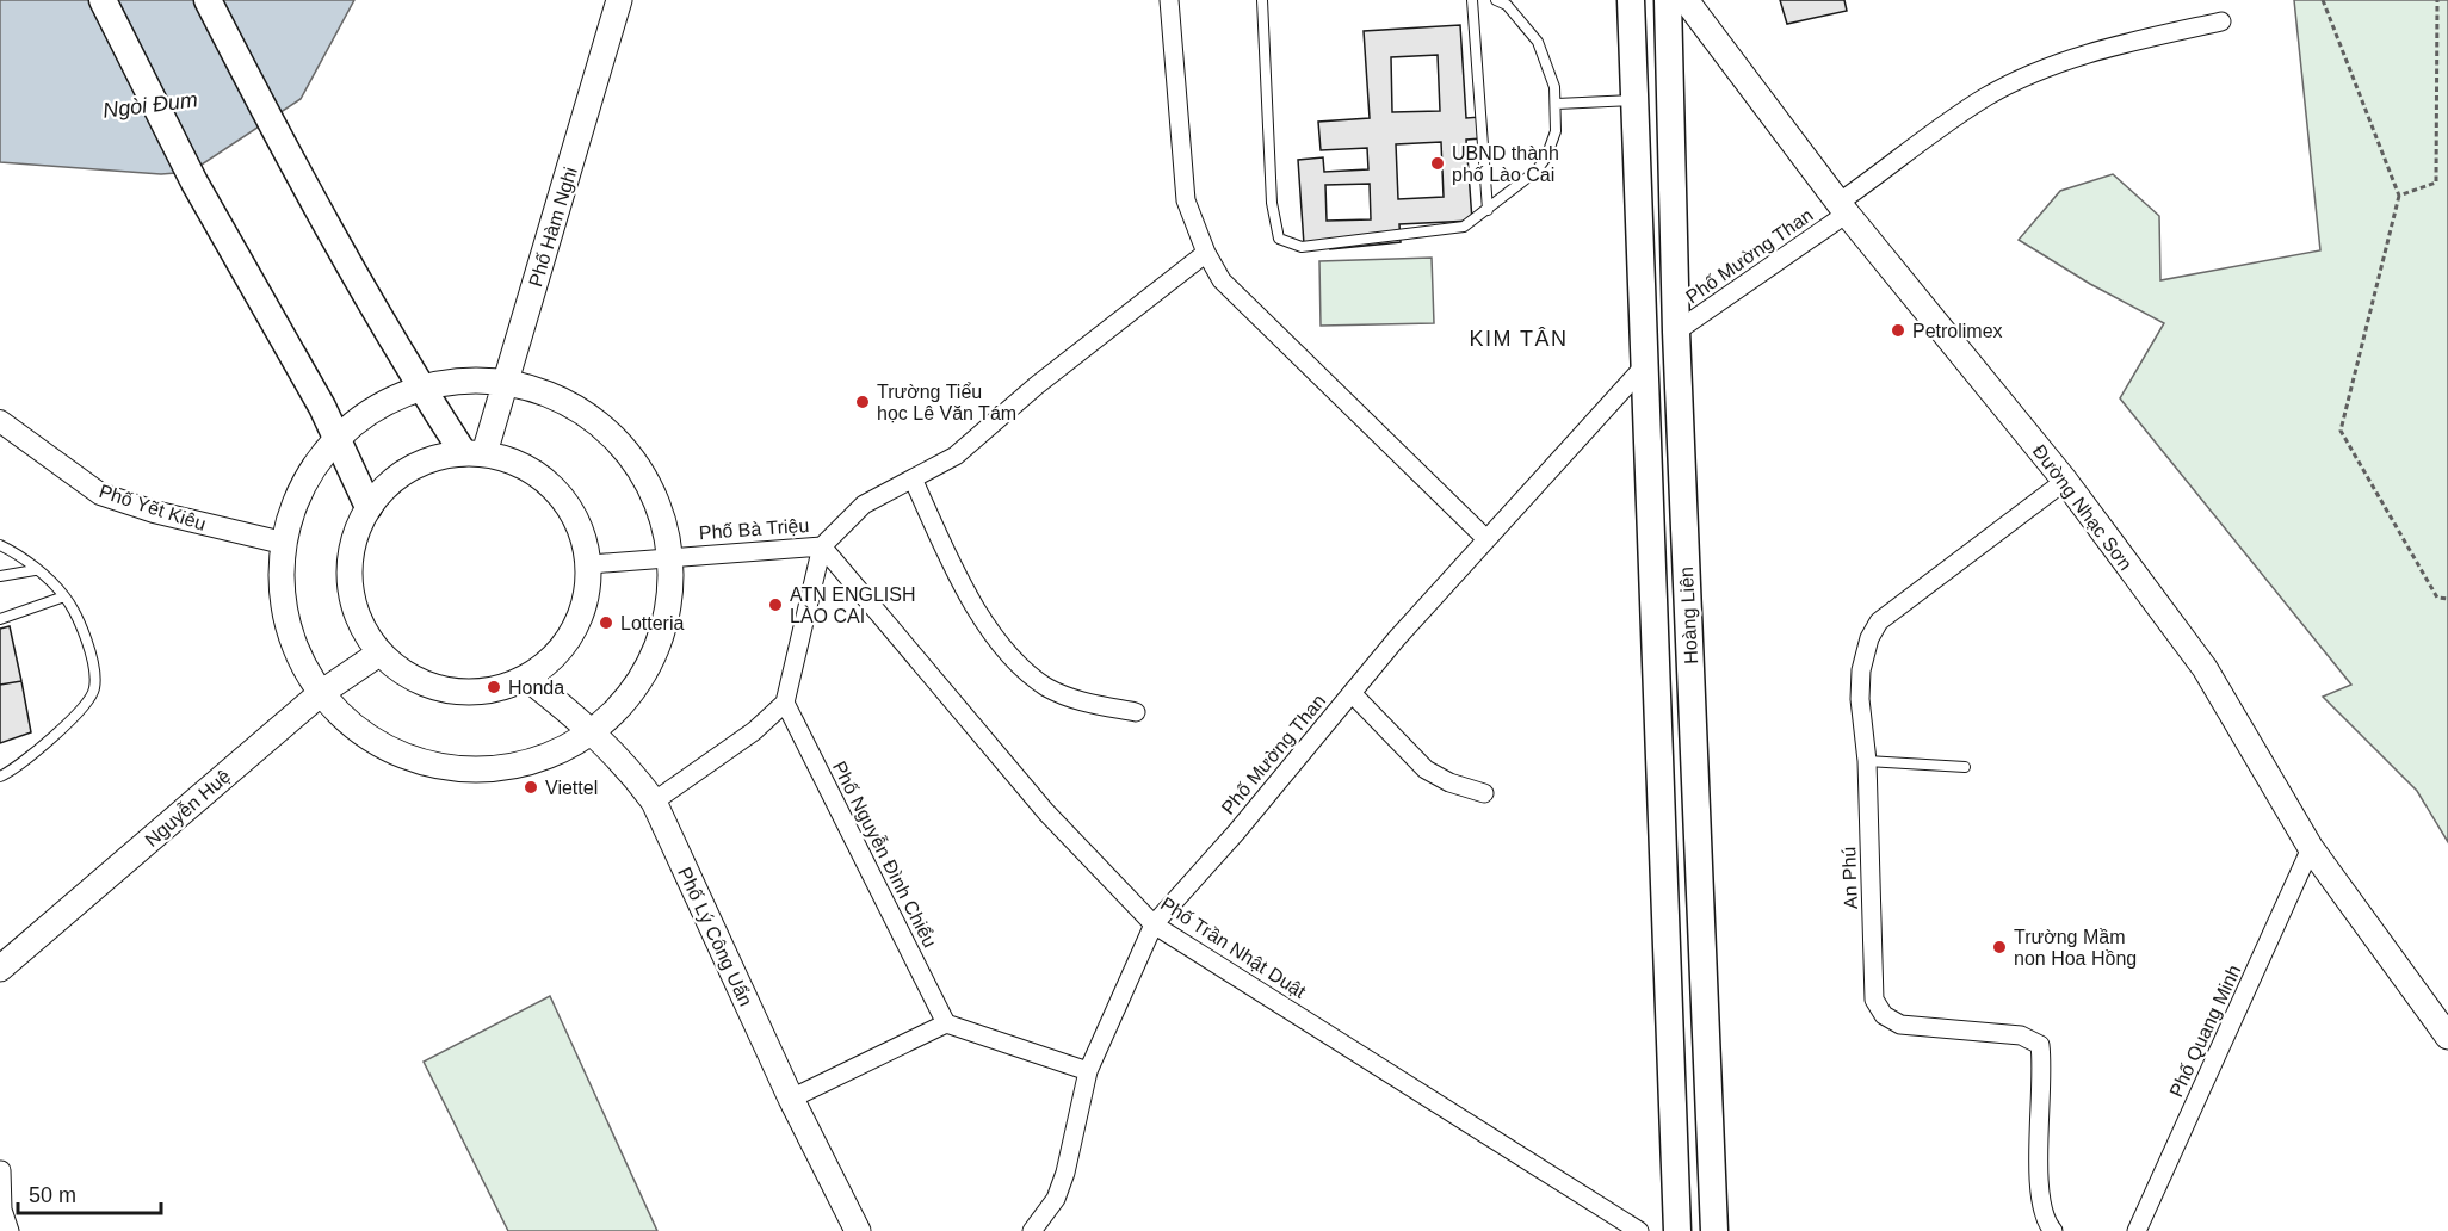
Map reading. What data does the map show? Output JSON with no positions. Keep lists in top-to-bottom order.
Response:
{
  "streets": {
    "main road": [
      "Phố Hàm Nghi",
      "Đường Nhạc Sơn",
      "Hoàng Liên",
      "Nguyễn Huệ",
      "Phố Lý Công Uẩn"
    ],
    "street": [
      "Phố Mường Than",
      "Phố Yẽt Kiêu",
      "Phố Bà Triệu",
      "Phố Nguyễn Đình Chiểu",
      "An Phú",
      "Phố Trần Nhật Duật",
      "Phố Quang Minh"
    ]
  },
  "crossings": [
    ["Phố Hàm Nghi", "Phố Bà Triệu"],
    ["Phố Hàm Nghi", "Nguyễn Huệ"],
    ["Phố Hàm Nghi", "Phố Lý Công Uẩn"],
    ["Phố Mường Than", "Đường Nhạc Sơn"],
    ["Phố Mường Than", "Hoàng Liên"],
    ["Phố Mường Than", "Phố Trần Nhật Duật"],
    ["Đường Nhạc Sơn", "An Phú"],
    ["Đường Nhạc Sơn", "Phố Quang Minh"],
    ["Phố Bà Triệu", "Nguyễn Huệ"],
    ["Phố Bà Triệu", "Phố Lý Công Uẩn"],
    ["Phố Bà Triệu", "Phố Trần Nhật Duật"],
    ["Nguyễn Huệ", "Phố Lý Công Uẩn"]
  ],
  "districts": ["KIM TÂN"],
  "water": ["Ngòi Đum"],
  "places": [
    "UBND thành phố Lào Cai",
    "Petrolimex",
    "Trường Tiểu học Lê Văn Tám",
    "ATN ENGLISH LÀO CAI",
    "Lotteria",
    "Honda",
    "Viettel",
    "Trường Mầm non Hoa Hồng"
  ],
  "scale_bar": "50 m"
}
